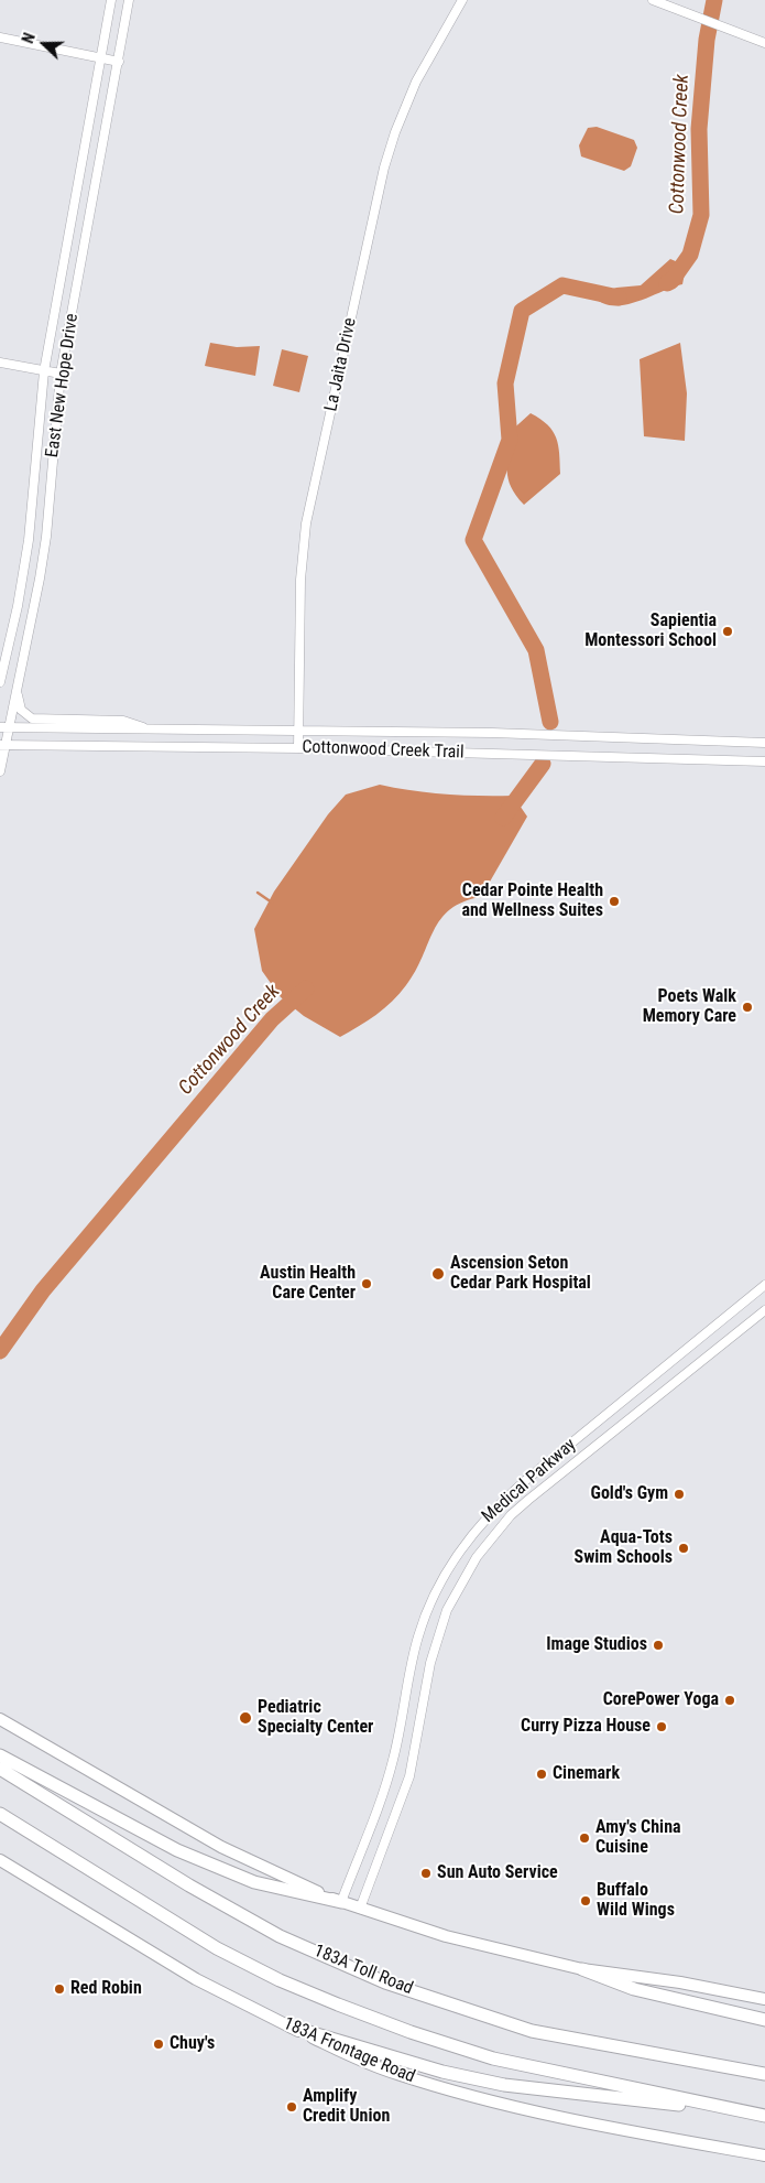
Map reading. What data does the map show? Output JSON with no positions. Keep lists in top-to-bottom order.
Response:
{
  "streets": {
    "highway": ["183A Toll Road"],
    "main road": ["183A Frontage Road"],
    "street": [
      "La Jaita Drive",
      "East New Hope Drive",
      "Cottonwood Creek Trail",
      "Medical Parkway"
    ]
  },
  "crossings": [
    ["La Jaita Drive", "Cottonwood Creek Trail"],
    ["East New Hope Drive", "Cottonwood Creek Trail"]
  ],
  "water": ["Cottonwood Creek"],
  "places": [
    "Sapientia Montessori School",
    "Cedar Pointe Health and Wellness Suites",
    "Poets Walk Memory Care",
    "Ascension Seton Cedar Park Hospital",
    "Austin Health Care Center",
    "Gold's Gym",
    "Aqua-Tots Swim Schools",
    "Image Studios",
    "CorePower Yoga",
    "Pediatric Specialty Center",
    "Curry Pizza House",
    "Cinemark",
    "Amy's China Cuisine",
    "Sun Auto Service",
    "Buffalo Wild Wings",
    "Red Robin",
    "Chuy's",
    "Amplify Credit Union"
  ],
  "north": "left"
}
